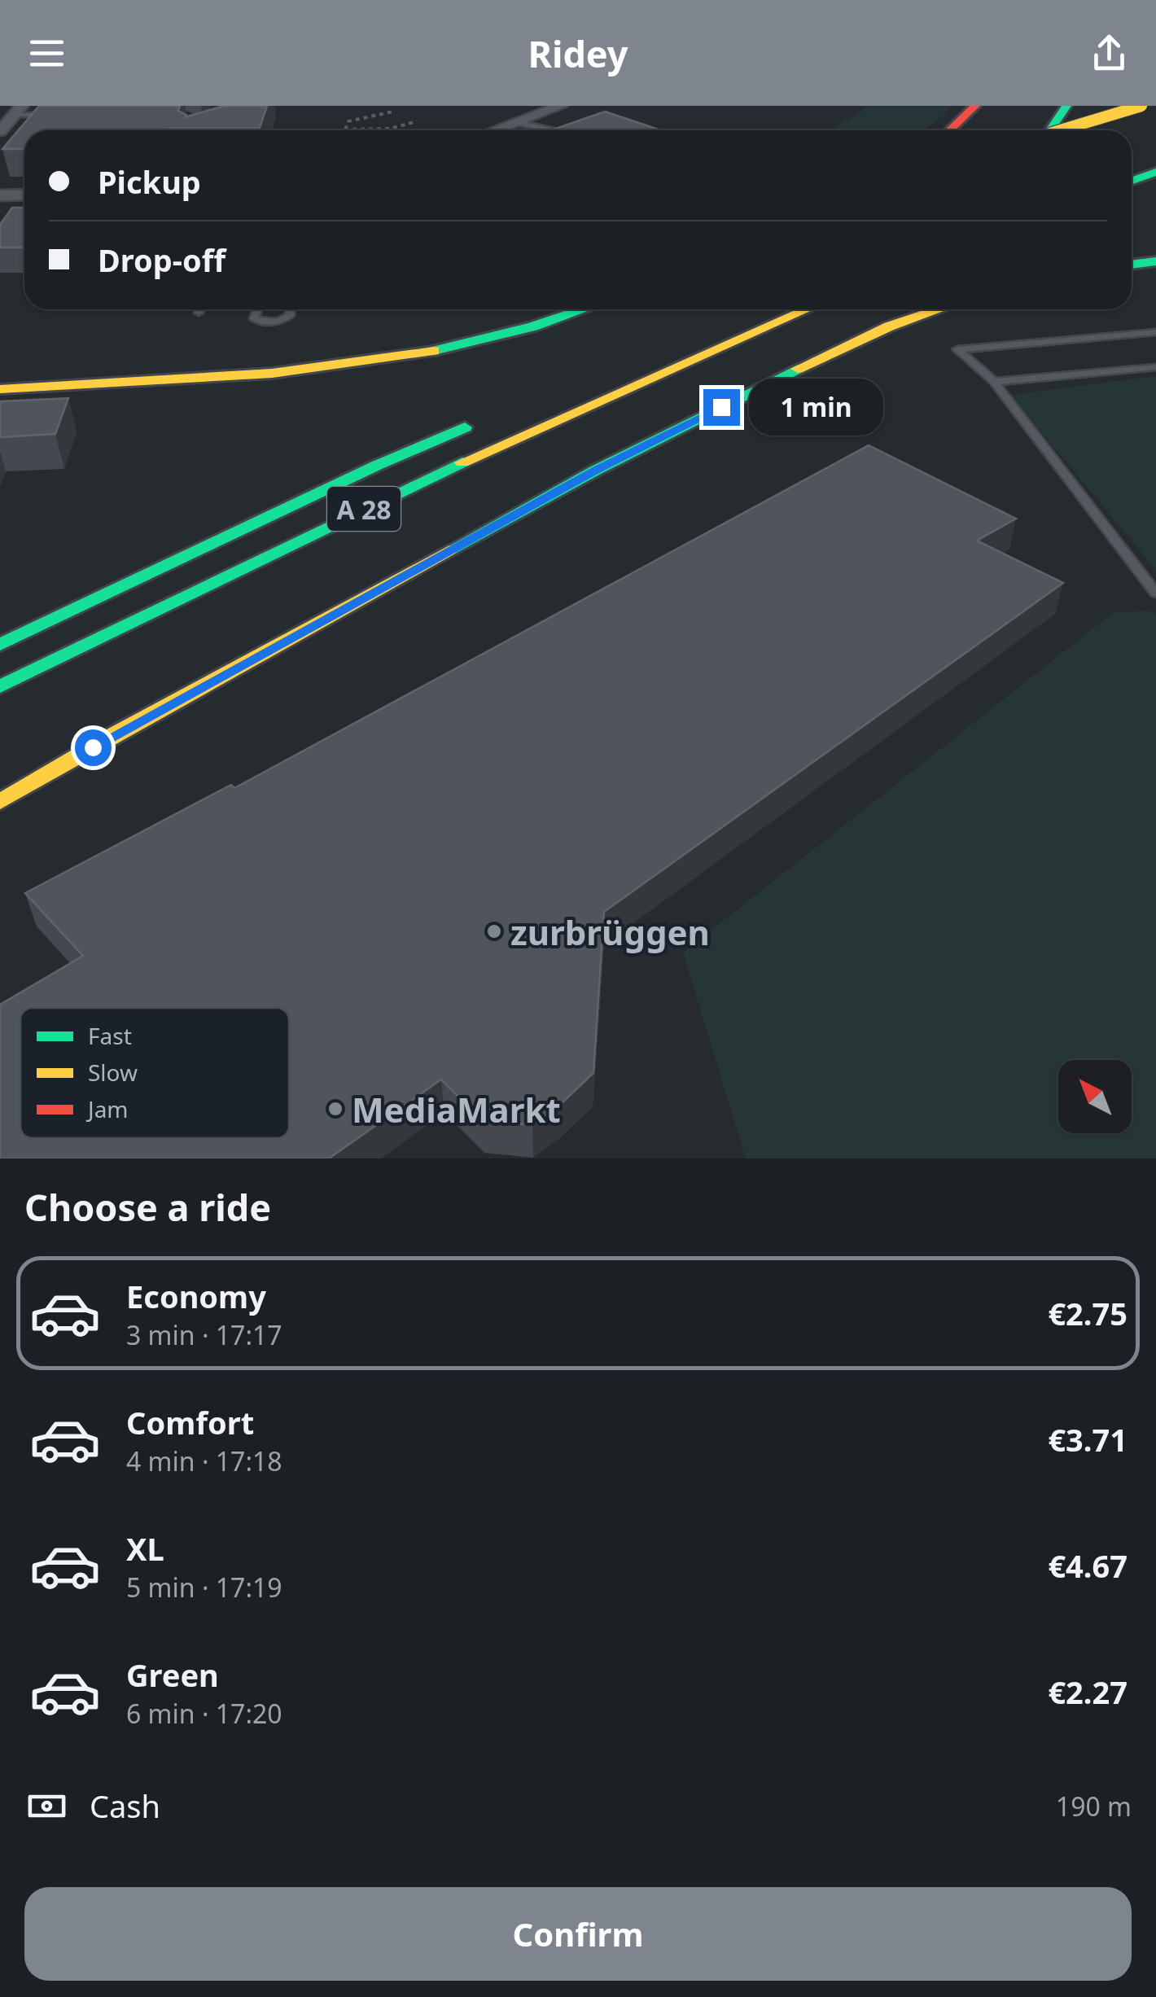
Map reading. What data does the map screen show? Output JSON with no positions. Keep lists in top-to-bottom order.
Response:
{
  "streets": {
    "highway": ["A 28"]
  },
  "places": ["zurbrüggen", "MediaMarkt"],
  "legend": ["Fast", "Slow", "Jam"],
  "north": "top left",
  "page": {
    "header": "Ridey",
    "banner": ["Pickup", "Drop-off"],
    "bubble": "1 min",
    "heading": "Choose a ride",
    "list": [
      {
        "name": "Economy",
        "note": "3 min · 17:17",
        "value": "€2.75"
      },
      {
        "name": "Comfort",
        "note": "4 min · 17:18",
        "value": "€3.71"
      },
      {
        "name": "XL",
        "note": "5 min · 17:19",
        "value": "€4.67"
      },
      {
        "name": "Green",
        "note": "6 min · 17:20",
        "value": "€2.27"
      }
    ],
    "pay": ["Cash", "190 m"],
    "buttons": "Confirm"
  }
}
